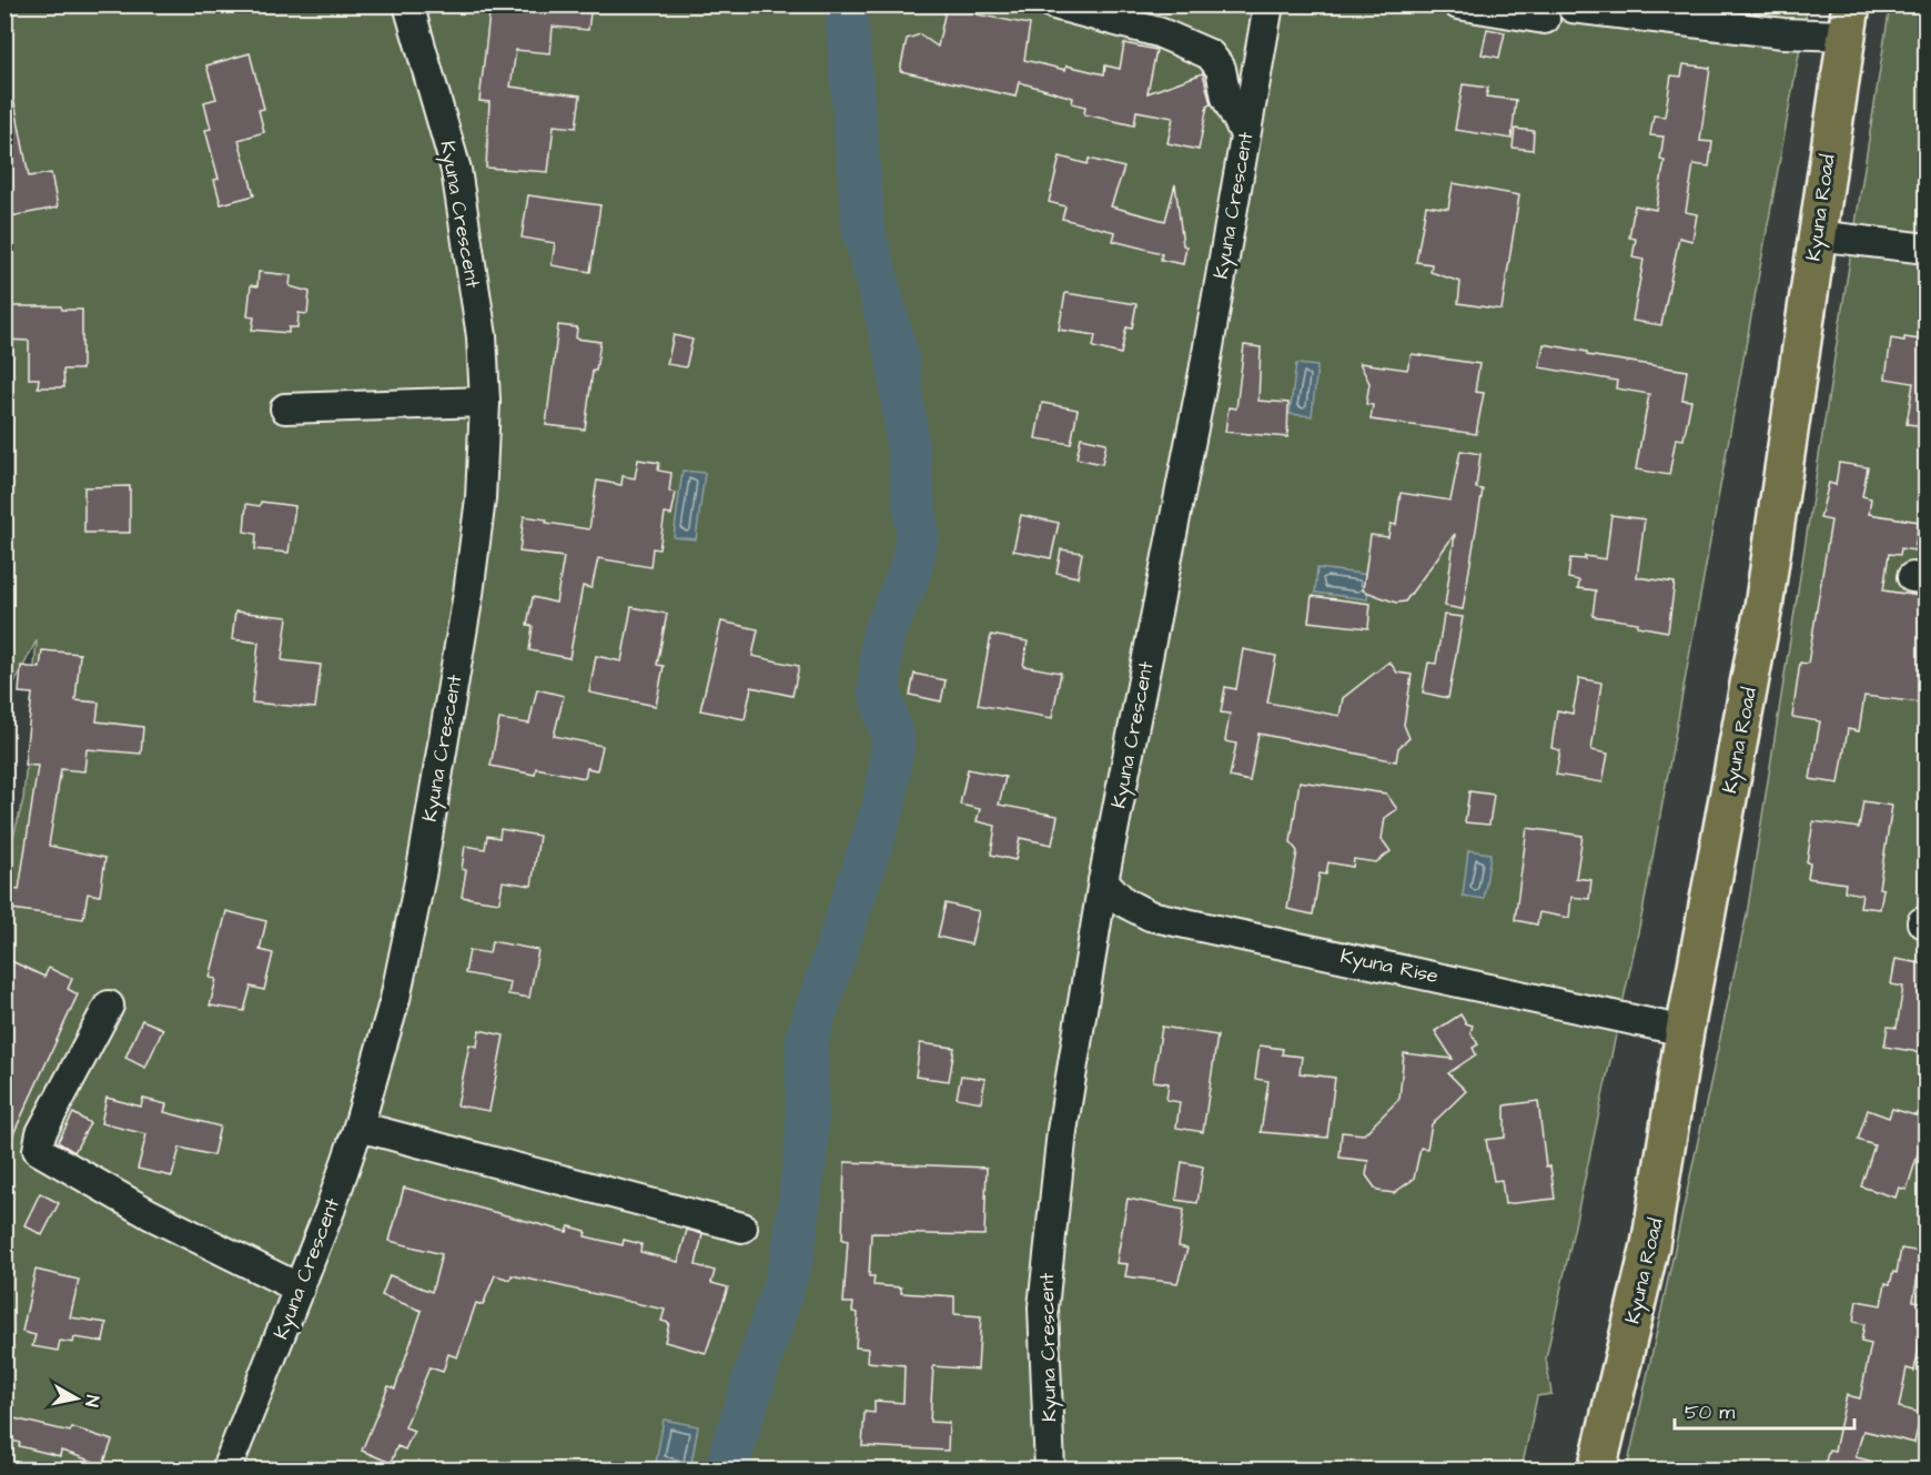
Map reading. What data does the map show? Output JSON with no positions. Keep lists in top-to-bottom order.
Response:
{
  "streets": {
    "main road": ["Kyuna Road"],
    "street": ["Kyuna Crescent", "Kyuna Rise"]
  },
  "crossings": [
    ["Kyuna Crescent", "Kyuna Rise"],
    ["Kyuna Road", "Kyuna Rise"]
  ],
  "scale_bar": "50 m",
  "north": "right"
}
